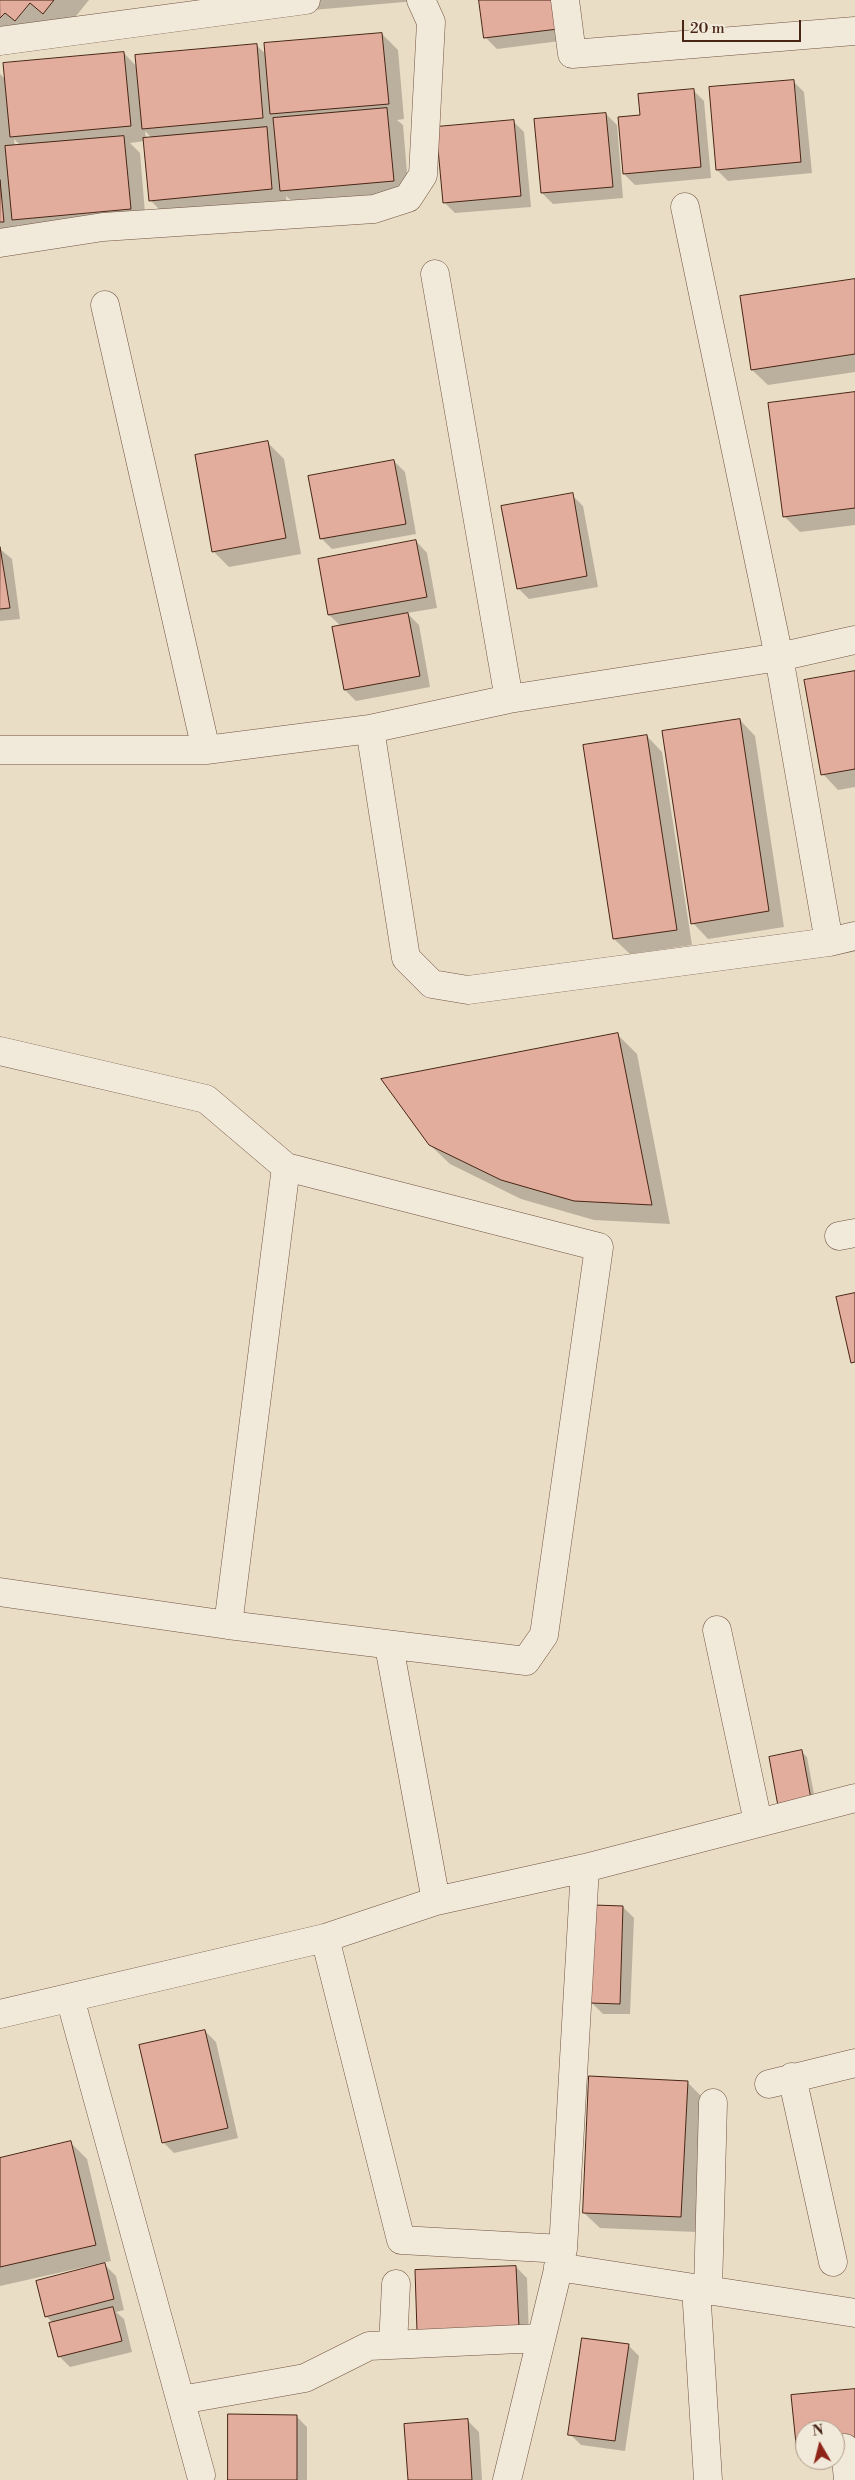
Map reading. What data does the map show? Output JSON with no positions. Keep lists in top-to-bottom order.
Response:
{
  "scale_bar": "20 m",
  "north": "top"
}
